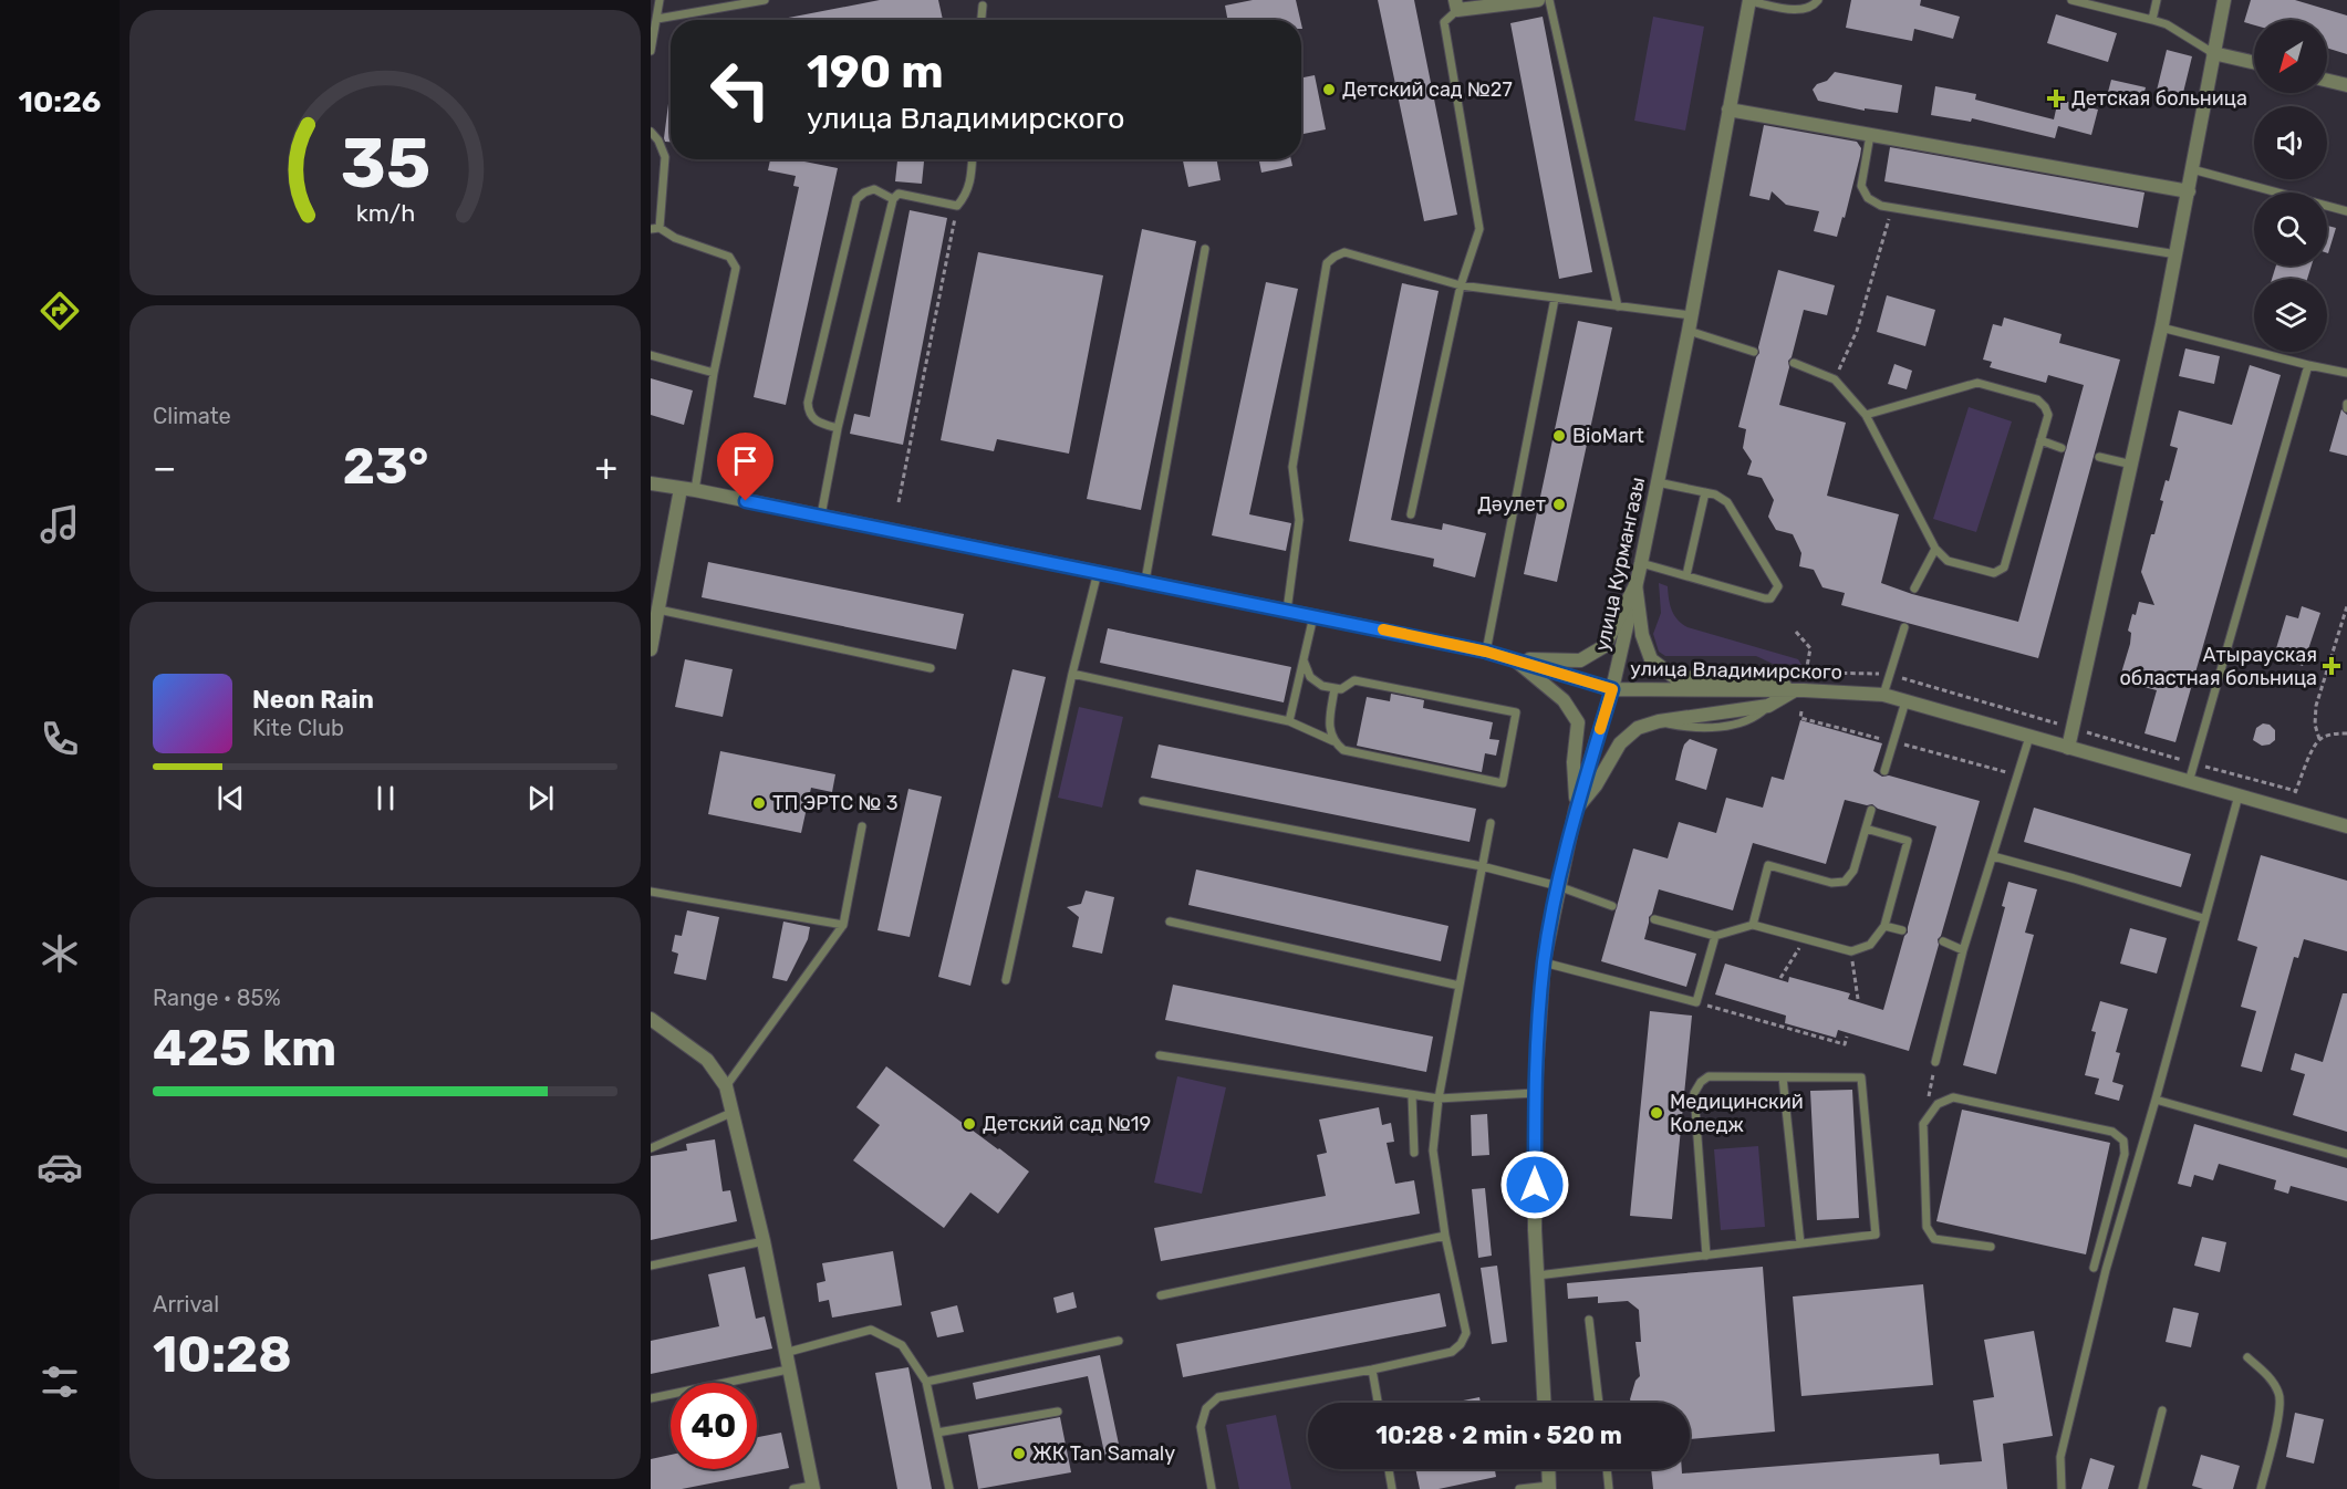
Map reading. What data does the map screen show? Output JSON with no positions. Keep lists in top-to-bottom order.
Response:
{
  "streets": {
    "street": ["улица Курмангазы", "улица Владимирского"]
  },
  "crossings": [
    ["улица Курмангазы", "улица Владимирского"]
  ],
  "places": {
    "other": [
      "Детский сад №27",
      "BioMart",
      "Дәулет",
      "ТП ЭРТС № 3",
      "Медицинский Коледж",
      "Детский сад №19",
      "ЖК Tan Samaly"
    ],
    "health": ["Детская больница", "Атырауская областная больница"]
  },
  "north": "bottom left",
  "page": {
    "tabs": "10:26",
    "turn": ["190 m", "улица Владимирского"],
    "tile": [
      "Climate",
      ["Range · 85%", "425 km"],
      ["Arrival", "10:28"]
    ],
    "heat": ["−", "23°", "+"],
    "song": ["Neon Rain", "Kite Club"],
    "limit": "40",
    "trip": "10:28 · 2 min · 520 m",
    "gauge": ["35", "km/h"]
  }
}
